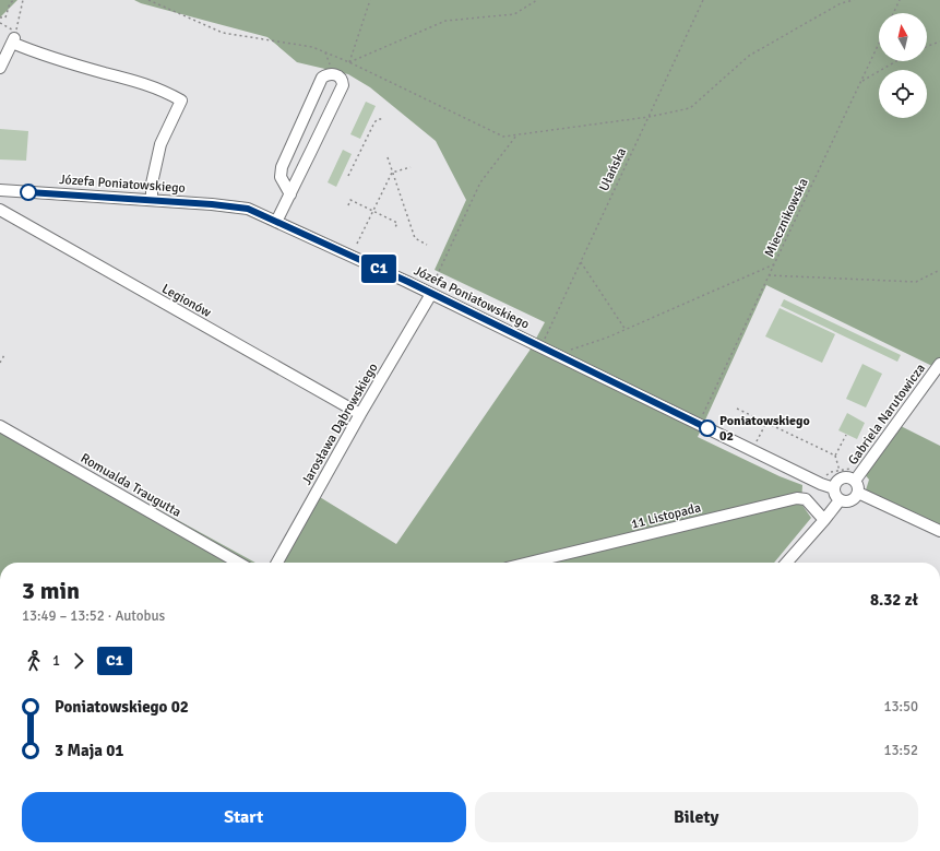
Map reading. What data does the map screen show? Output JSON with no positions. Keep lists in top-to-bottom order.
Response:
{
  "streets": {
    "street": [
      "Józefa Poniatowskiego",
      "Legionów",
      "Gabriela Narutowicza",
      "Jarosława Dąbrowskiego",
      "Romualda Traugutta",
      "11 Listopada"
    ],
    "path": ["Ułańska", "Miecznikowska"]
  },
  "crossings": [
    ["Ułańska", "Józefa Poniatowskiego"],
    ["Józefa Poniatowskiego", "Gabriela Narutowicza"],
    ["Józefa Poniatowskiego", "Jarosława Dąbrowskiego"],
    ["Legionów", "Jarosława Dąbrowskiego"]
  ],
  "places": ["Poniatowskiego 02"],
  "lines": ["bus line C1"],
  "north": "top",
  "page": {
    "on_map": "C1",
    "heading": ["3 min", "13:49 – 13:52 · Autobus", "8.32 zł"],
    "legs": ["1", "C1"],
    "list": [
      {
        "name": "Poniatowskiego 02",
        "value": "13:50"
      },
      {
        "name": "3 Maja 01",
        "value": "13:52"
      }
    ],
    "buttons": ["Start", "Bilety"]
  }
}
